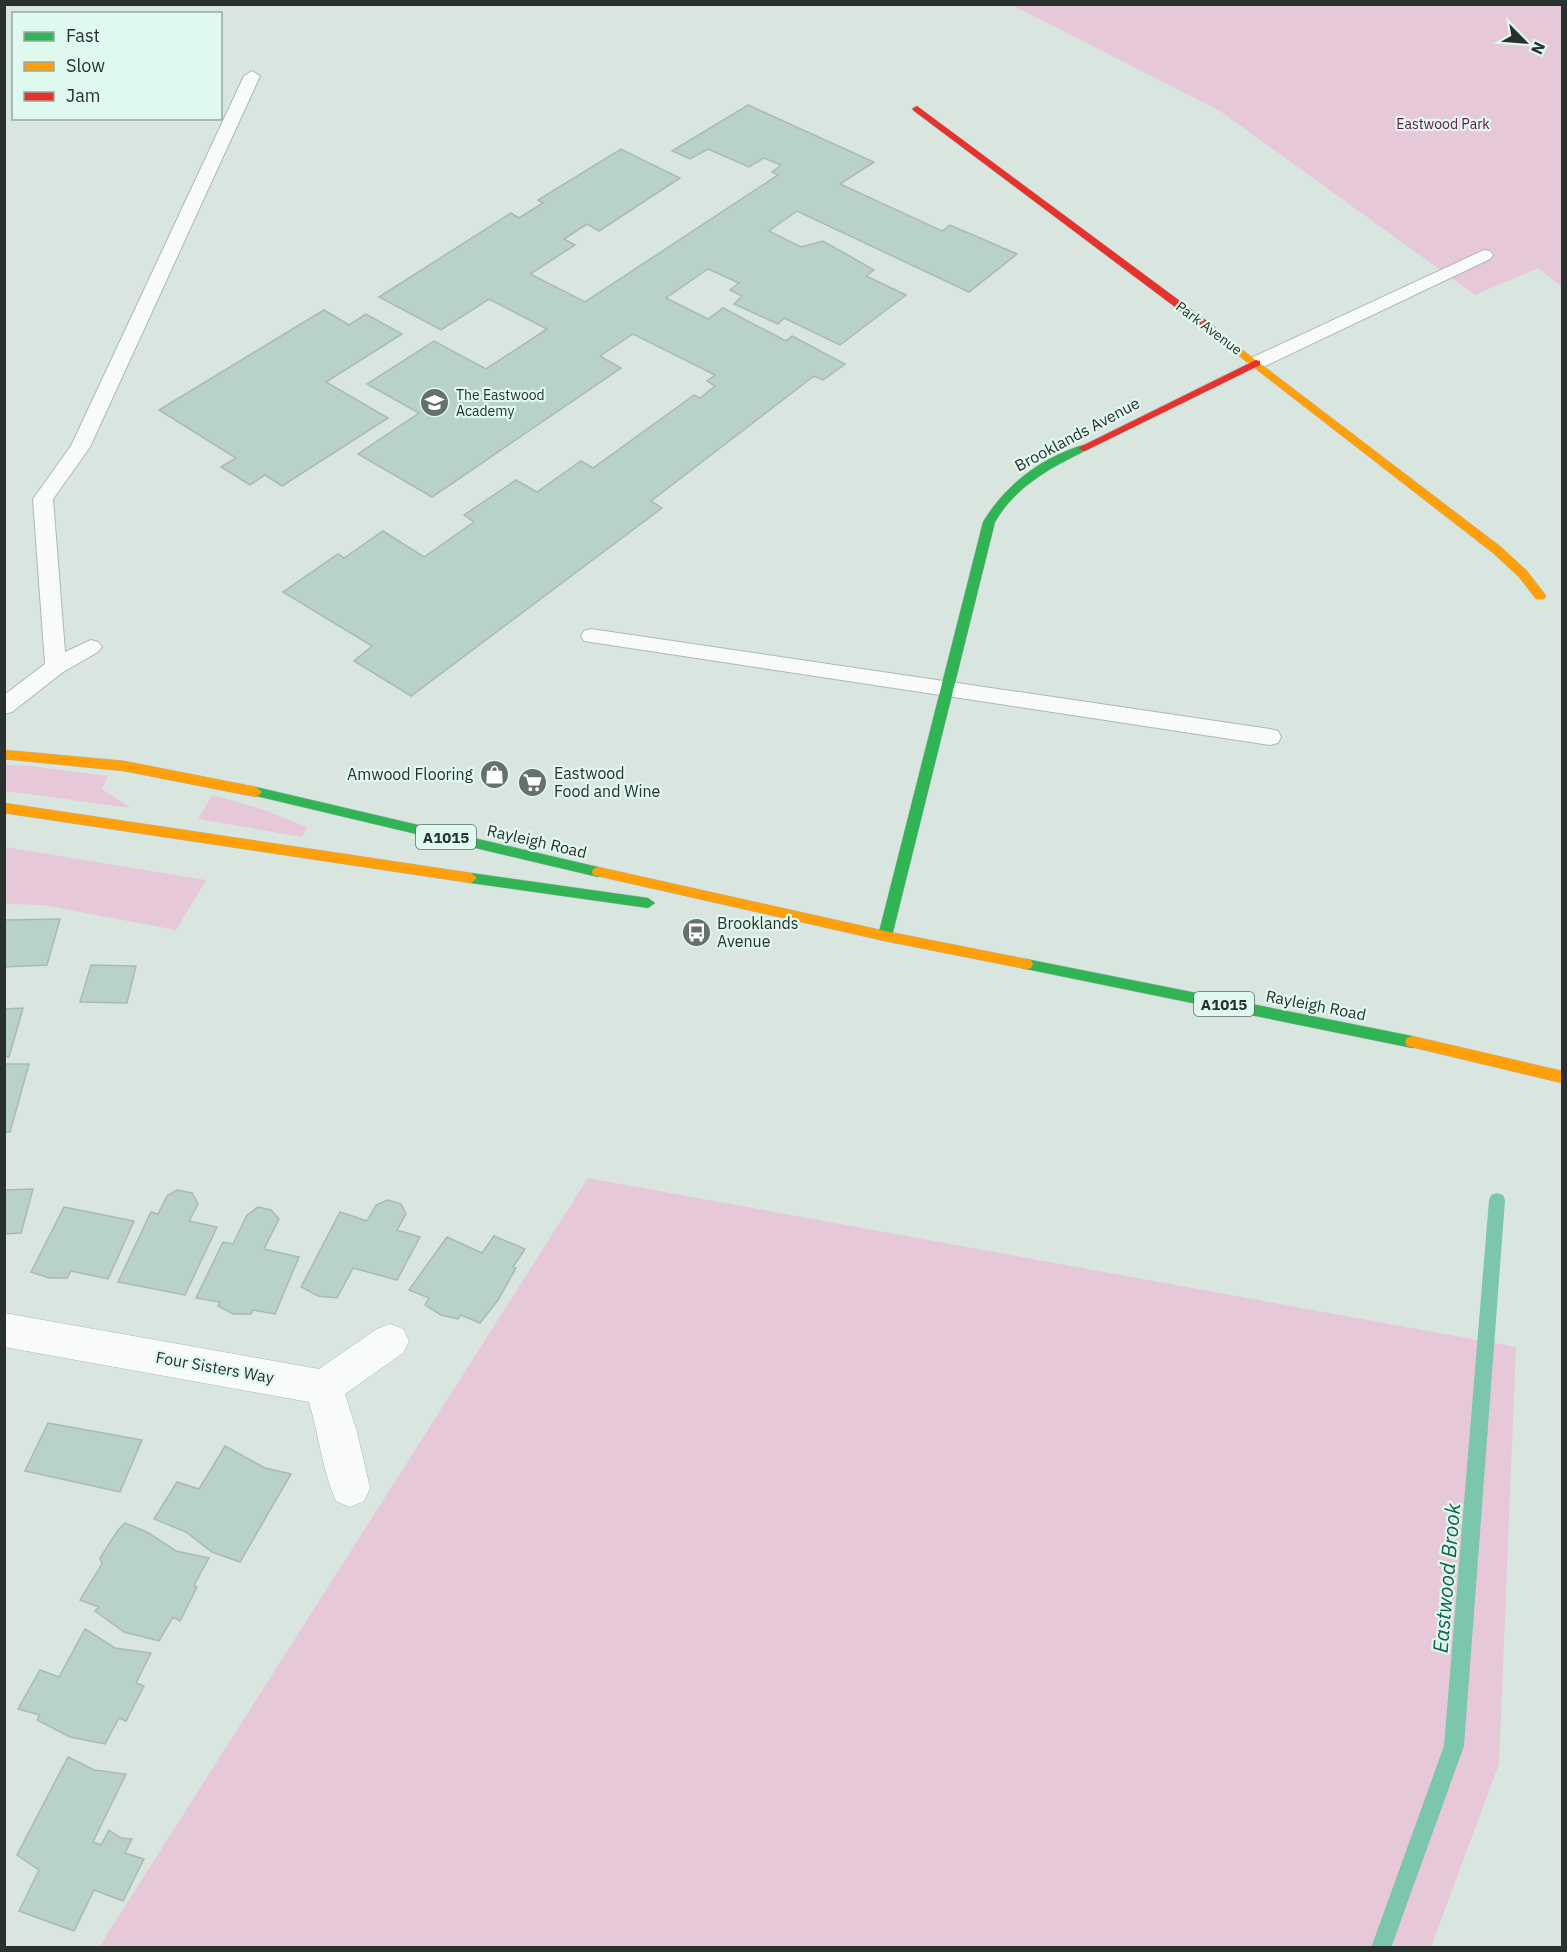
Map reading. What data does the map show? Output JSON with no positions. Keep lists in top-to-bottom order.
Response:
{
  "streets": {
    "main road": [
      "Park Avenue",
      "Brooklands Avenue",
      "A1015",
      "Rayleigh Road"
    ],
    "street": ["Four Sisters Way"]
  },
  "crossings": [
    ["Park Avenue", "Brooklands Avenue"],
    ["Brooklands Avenue", "Rayleigh Road"]
  ],
  "water": ["Eastwood Brook"],
  "parks": ["Eastwood Park"],
  "places": {
    "school or university": ["The Eastwood Academy"],
    "shop": ["Amwood Flooring"],
    "supermarket": ["Eastwood Food and Wine"],
    "bus stop": ["Brooklands Avenue"]
  },
  "legend": ["Fast", "Slow", "Jam"],
  "north": "bottom right"
}
